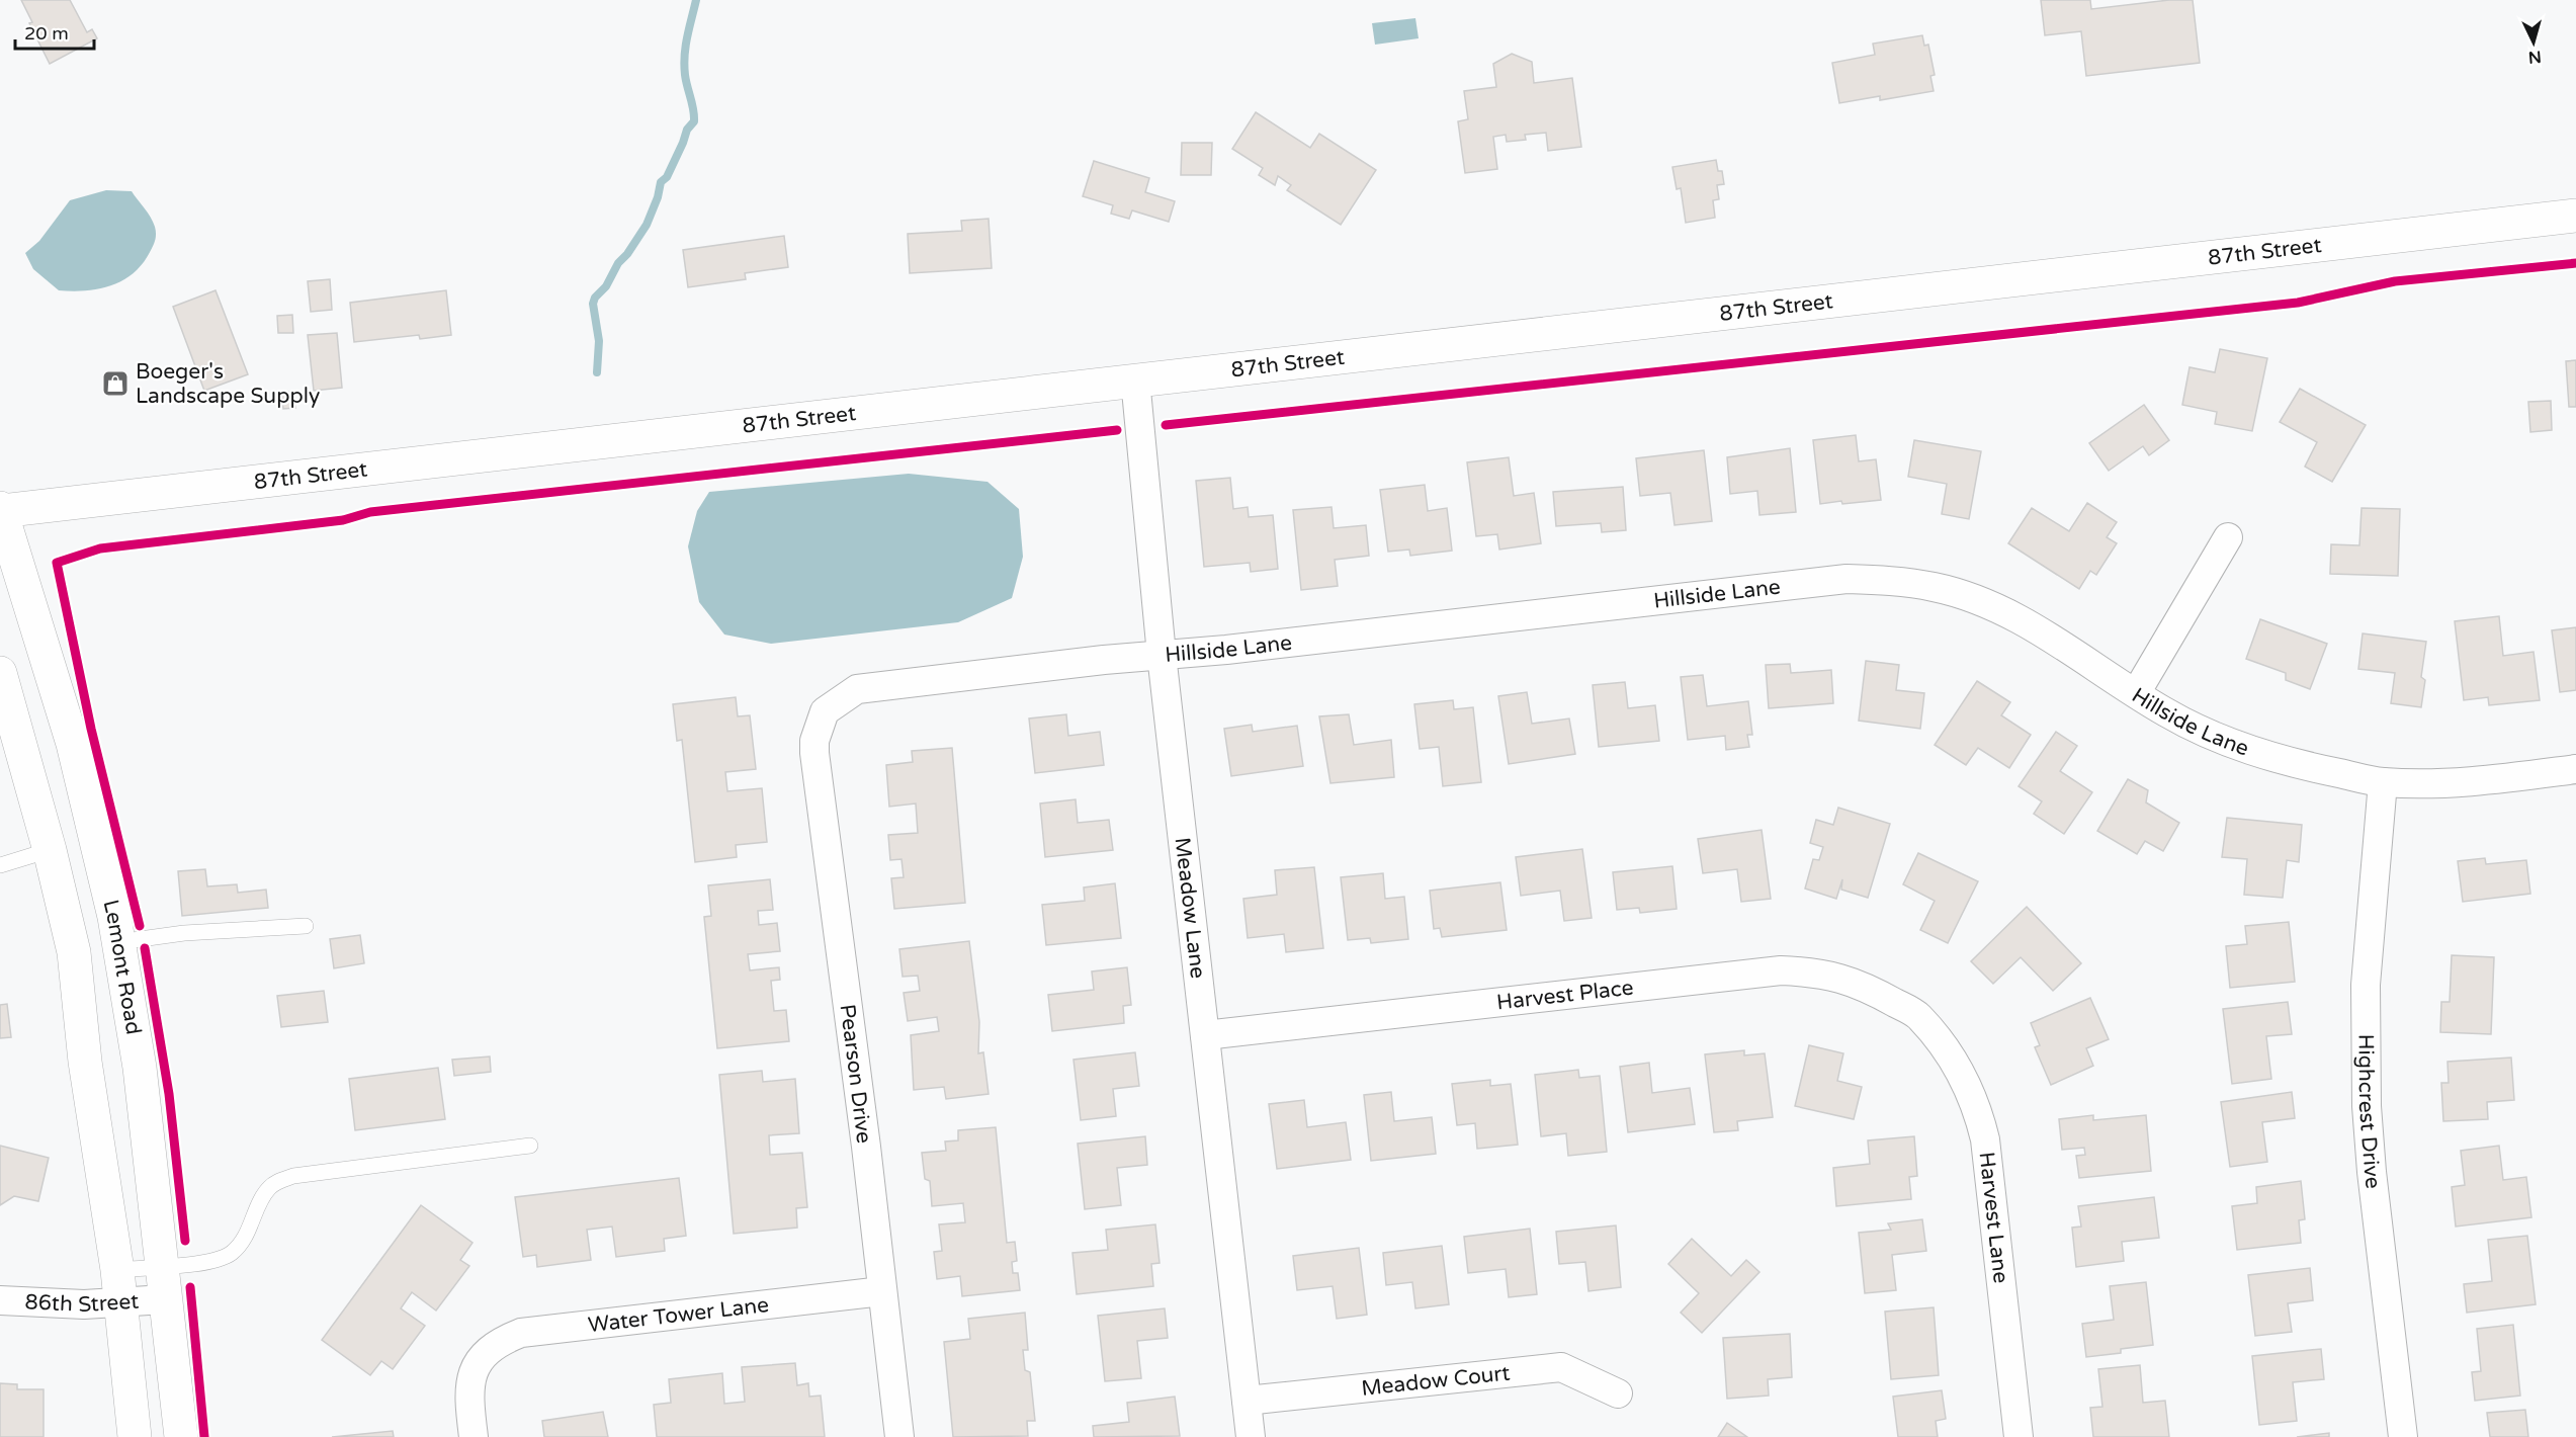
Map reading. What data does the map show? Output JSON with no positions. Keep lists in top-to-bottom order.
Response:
{
  "streets": {
    "main road": ["87th Street", "Lemont Road"],
    "street": [
      "Hillside Lane",
      "Meadow Lane",
      "Harvest Place",
      "Pearson Drive",
      "Highcrest Drive",
      "Harvest Lane",
      "86th Street",
      "Water Tower Lane",
      "Meadow Court"
    ]
  },
  "crossings": [
    ["87th Street", "Meadow Lane"],
    ["87th Street", "Lemont Road"],
    ["Hillside Lane", "Meadow Lane"],
    ["Hillside Lane", "Pearson Drive"],
    ["Hillside Lane", "Highcrest Drive"],
    ["Meadow Lane", "Harvest Place"],
    ["Meadow Lane", "Meadow Court"],
    ["Lemont Road", "86th Street"],
    ["Harvest Place", "Harvest Lane"],
    ["Pearson Drive", "Water Tower Lane"]
  ],
  "places": {
    "shop": ["Boeger's Landscape Supply"]
  },
  "scale_bar": "20 m",
  "north": "bottom"
}
